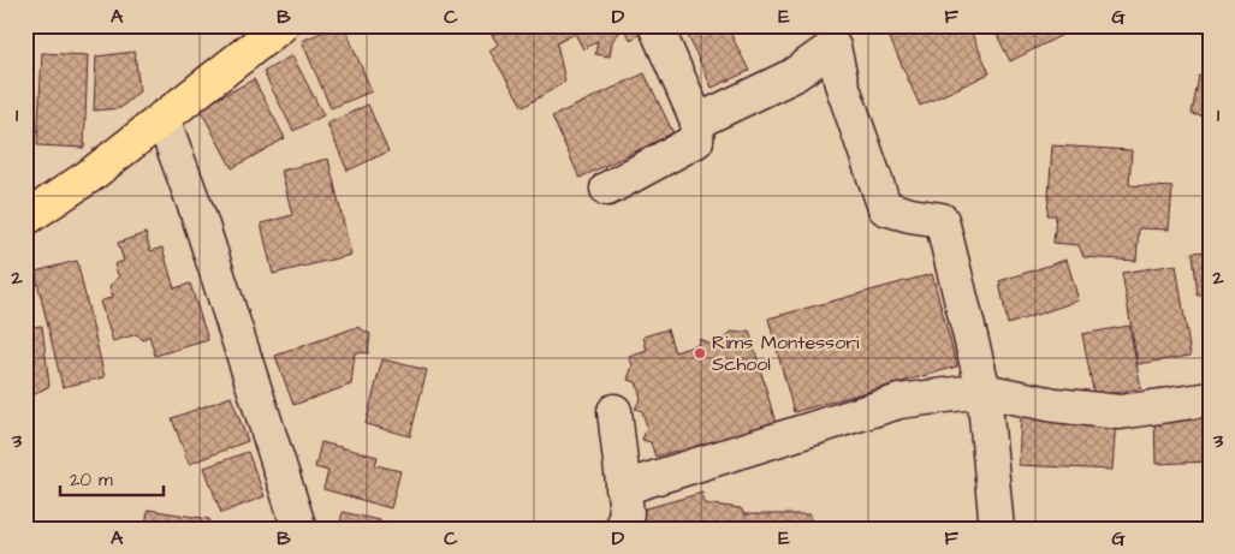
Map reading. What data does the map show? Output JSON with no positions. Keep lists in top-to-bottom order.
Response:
{
  "places": ["Rims Montessori School"],
  "scale_bar": "20 m",
  "grid": {
    "columns": [
      "A",
      "B",
      "C",
      "D",
      "E",
      "F",
      "G"
    ],
    "rows": ["1", "2", "3"]
  }
}
